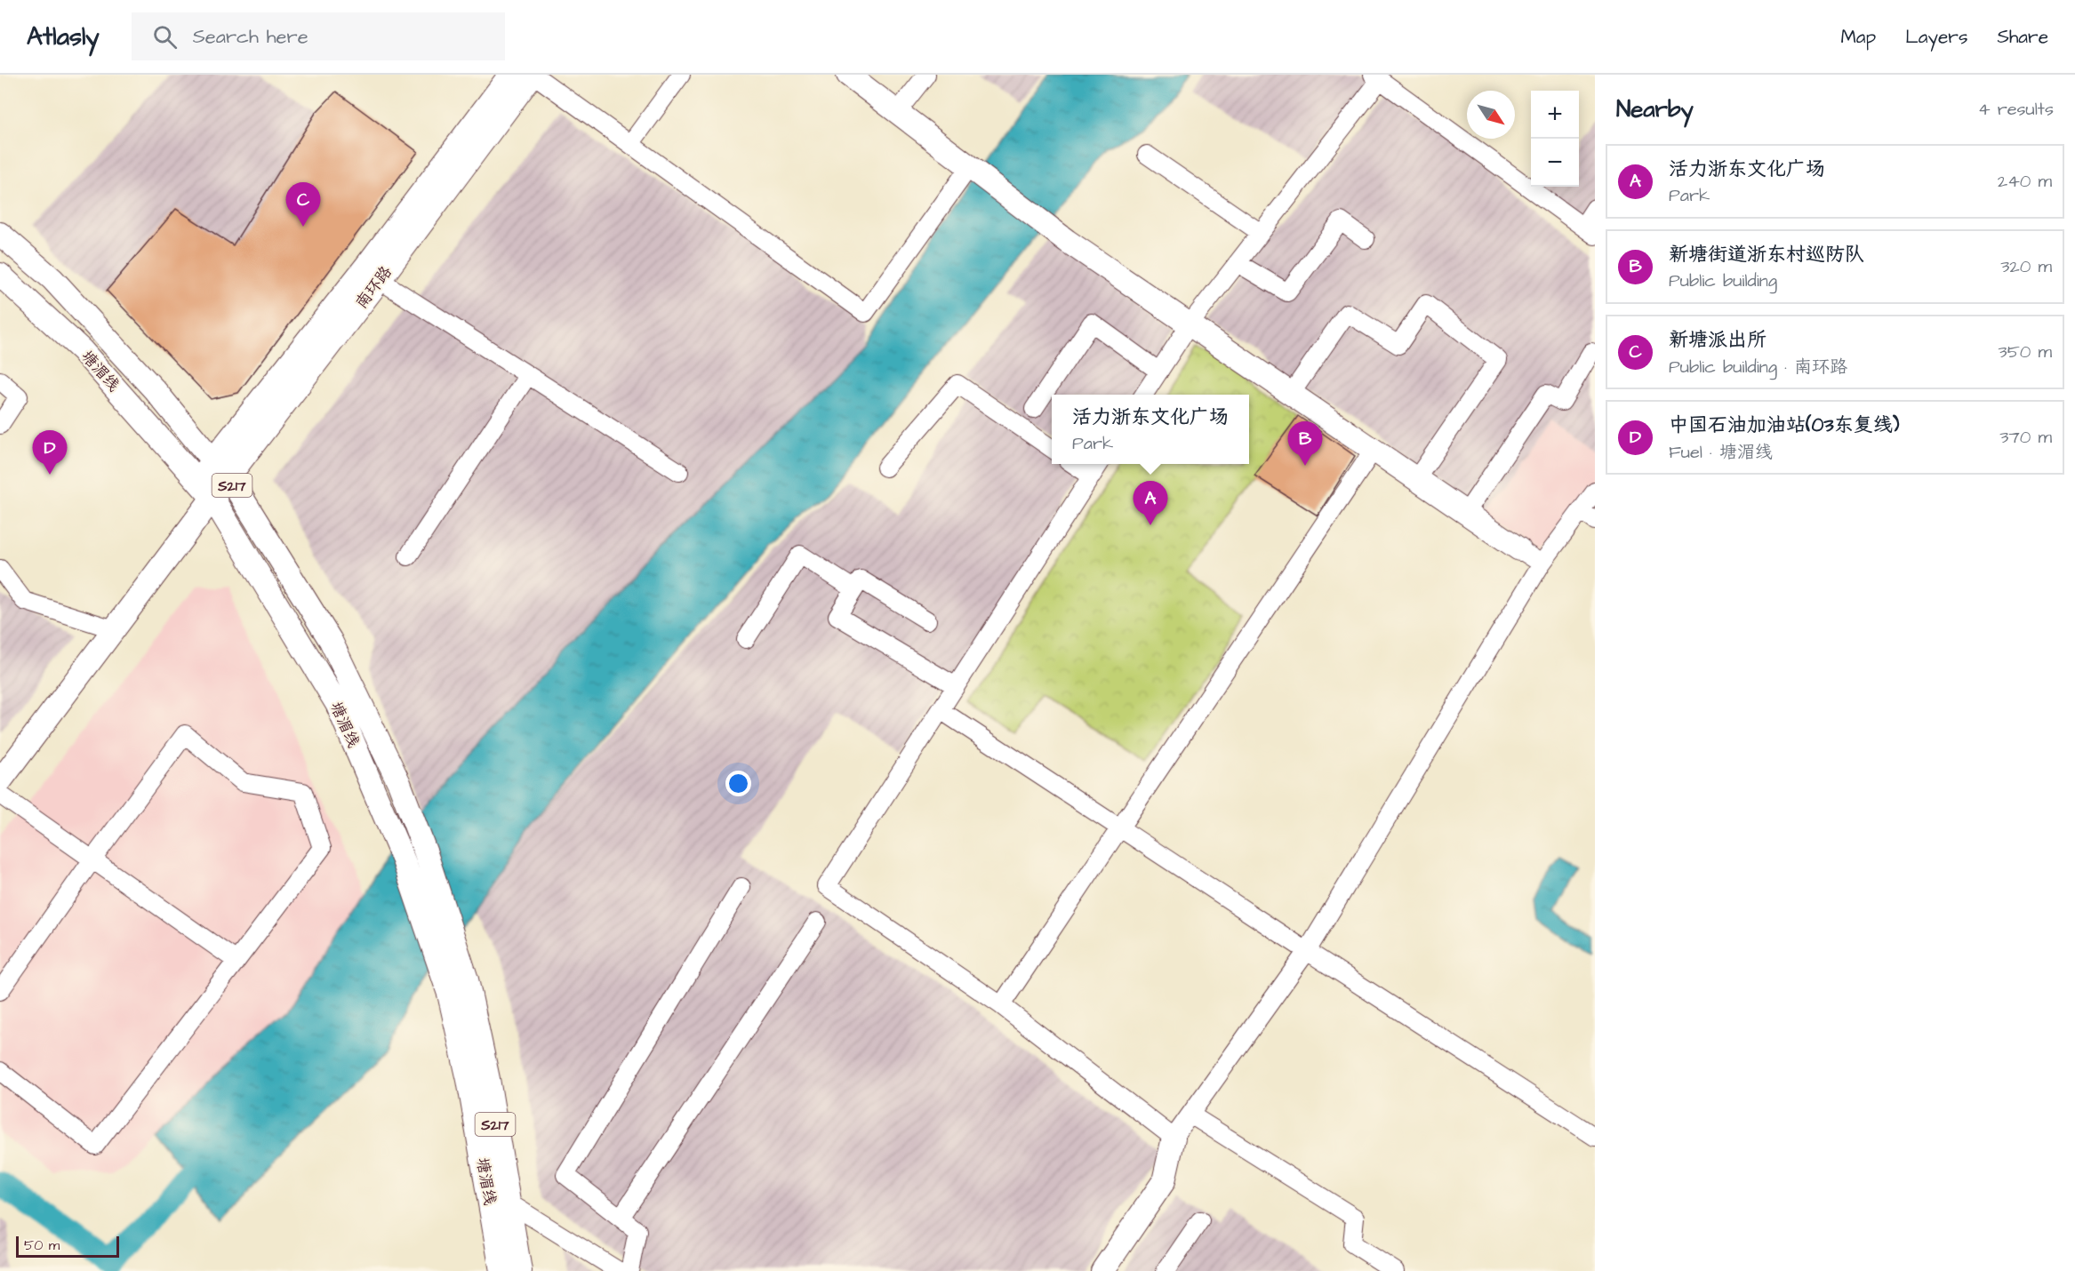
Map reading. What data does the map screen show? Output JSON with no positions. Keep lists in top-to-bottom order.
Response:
{
  "streets": {
    "main road": ["南环路", "塘湄线", "S217"]
  },
  "crossings": [
    ["南环路", "塘湄线"],
    ["南环路", "S217"]
  ],
  "scale_bar": "50 m",
  "north": "bottom right",
  "page": {
    "header": "Atlasly",
    "search": "Search here",
    "nav": ["Map", "Layers", "Share"],
    "heading": ["Nearby", "4 results"],
    "map_buttons": ["+", "−"],
    "list": [
      {
        "mark": "A",
        "name": "活力浙东文化广场",
        "note": "Park",
        "value": "240 m"
      },
      {
        "mark": "B",
        "name": "新塘街道浙东村巡防队",
        "note": "Public building",
        "value": "320 m"
      },
      {
        "mark": "C",
        "name": "新塘派出所",
        "note": "Public building · 南环路",
        "value": "350 m"
      },
      {
        "mark": "D",
        "name": "中国石油加油站(03东复线)",
        "note": "Fuel · 塘湄线",
        "value": "370 m"
      }
    ],
    "pins": [
      "C",
      "B",
      "D",
      "A"
    ],
    "popup": ["活力浙东文化广场", "Park"],
    "scale": "50 m"
  }
}
